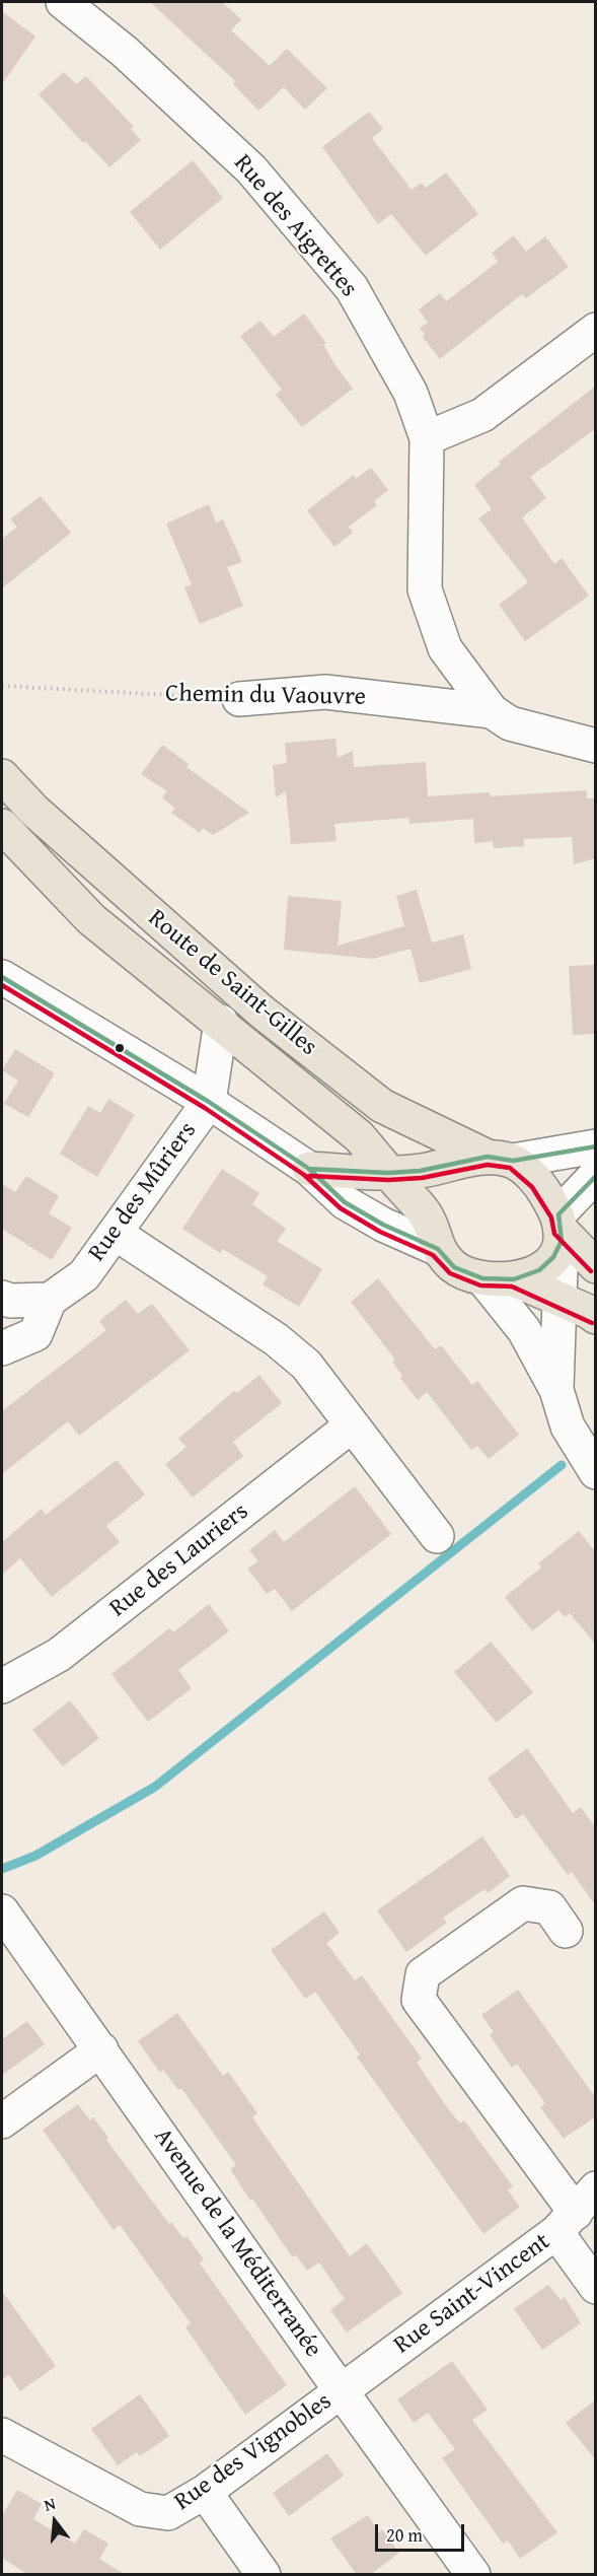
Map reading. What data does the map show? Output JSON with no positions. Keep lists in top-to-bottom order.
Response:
{
  "streets": {
    "main road": ["Route de Saint-Gilles"],
    "street": [
      "Rue des Aigrettes",
      "Chemin du Vaouvre",
      "Rue des Mûriers",
      "Rue des Lauriers",
      "Avenue de la Méditerranée",
      "Rue Saint-Vincent",
      "Rue des Vignobles"
    ]
  },
  "crossings": [
    ["Rue des Aigrettes", "Chemin du Vaouvre"],
    ["Route de Saint-Gilles", "Rue des Mûriers"],
    ["Avenue de la Méditerranée", "Rue Saint-Vincent"],
    ["Avenue de la Méditerranée", "Rue des Vignobles"],
    ["Rue Saint-Vincent", "Rue des Vignobles"]
  ],
  "scale_bar": "20 m",
  "north": "top"
}
